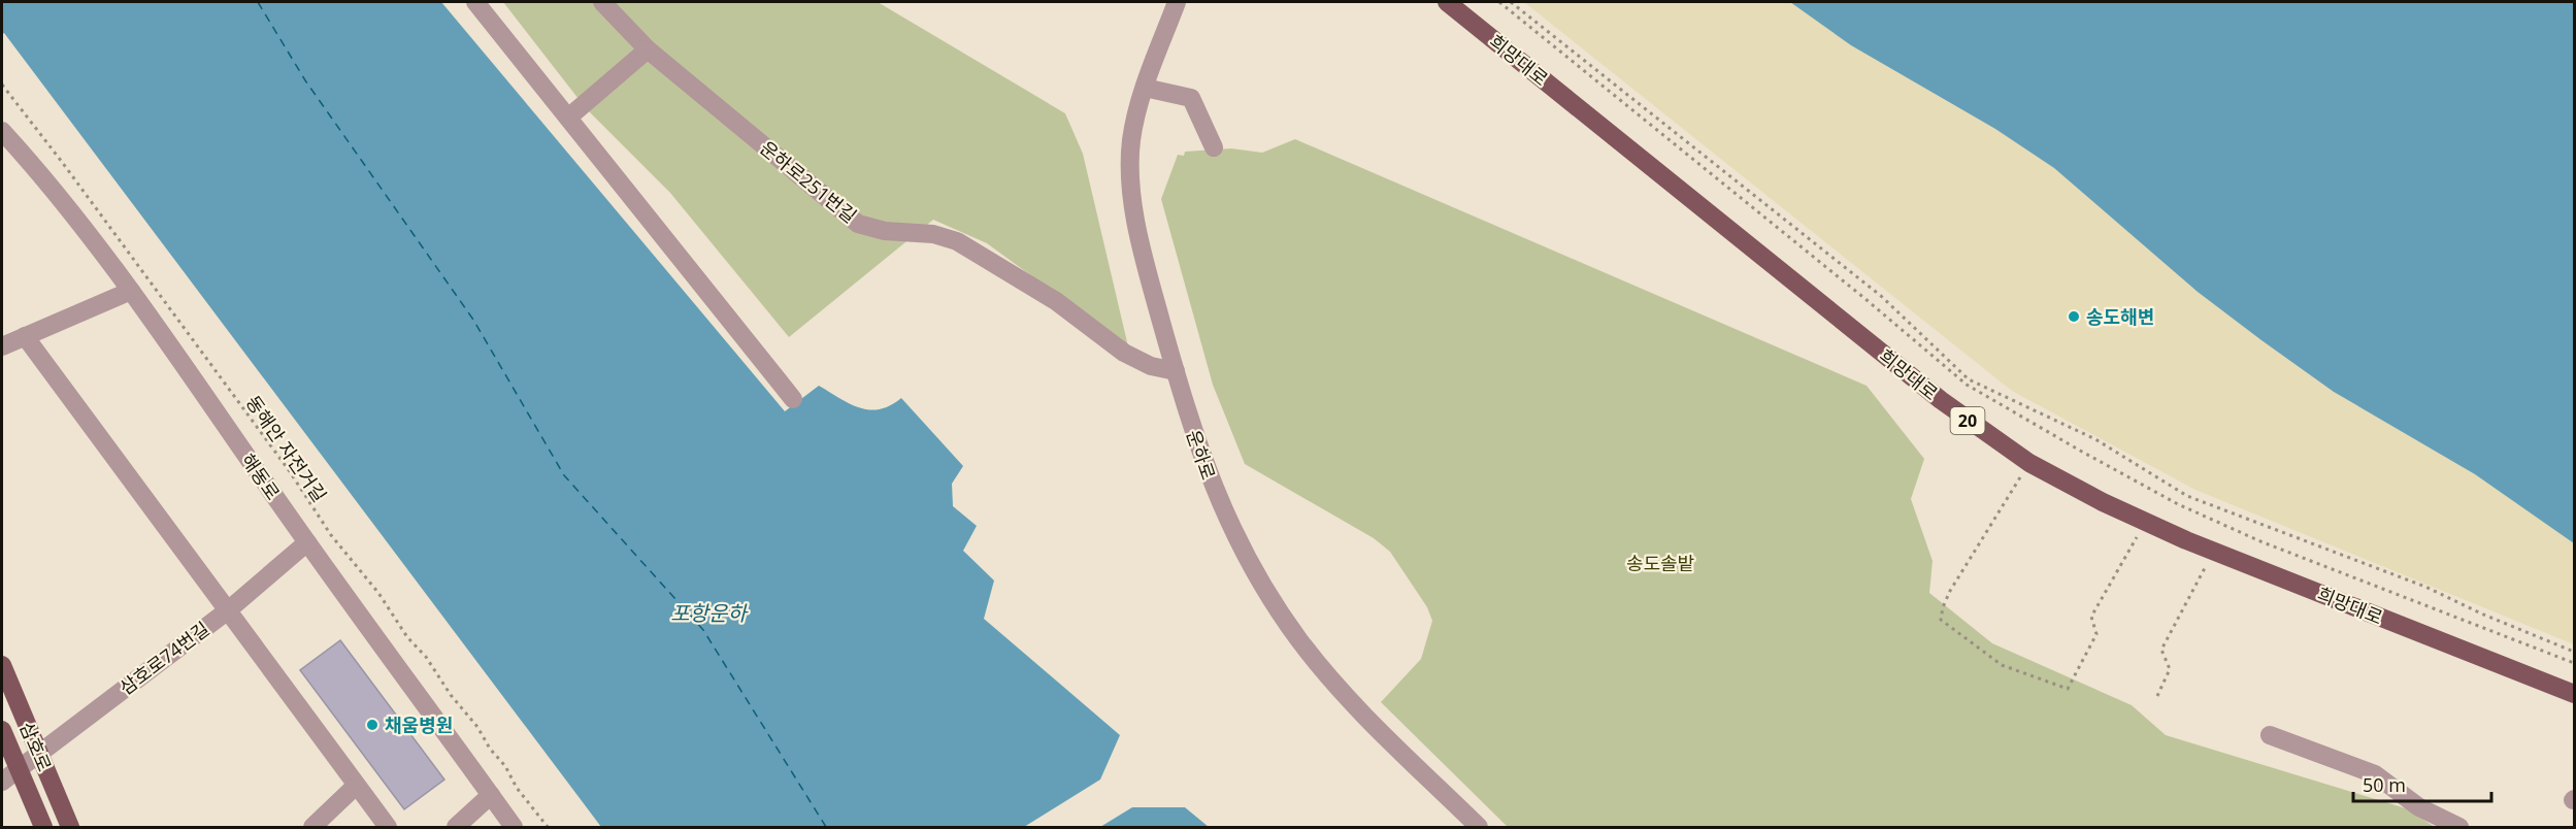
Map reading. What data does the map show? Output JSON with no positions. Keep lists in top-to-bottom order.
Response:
{
  "streets": {
    "main road": ["희망대로", "20", "삼호로"],
    "street": [
      "운하로251번길",
      "운하로",
      "해동로",
      "삼호로74번길"
    ],
    "path": ["동해안 자전거길"]
  },
  "crossings": [
    ["운하로251번길", "운하로"],
    ["해동로", "삼호로74번길"],
    ["삼호로74번길", "삼호로"]
  ],
  "water": ["포항운하"],
  "parks": ["송도솔밭"],
  "places": ["송도해변", "채움병원"],
  "scale_bar": "50 m"
}
